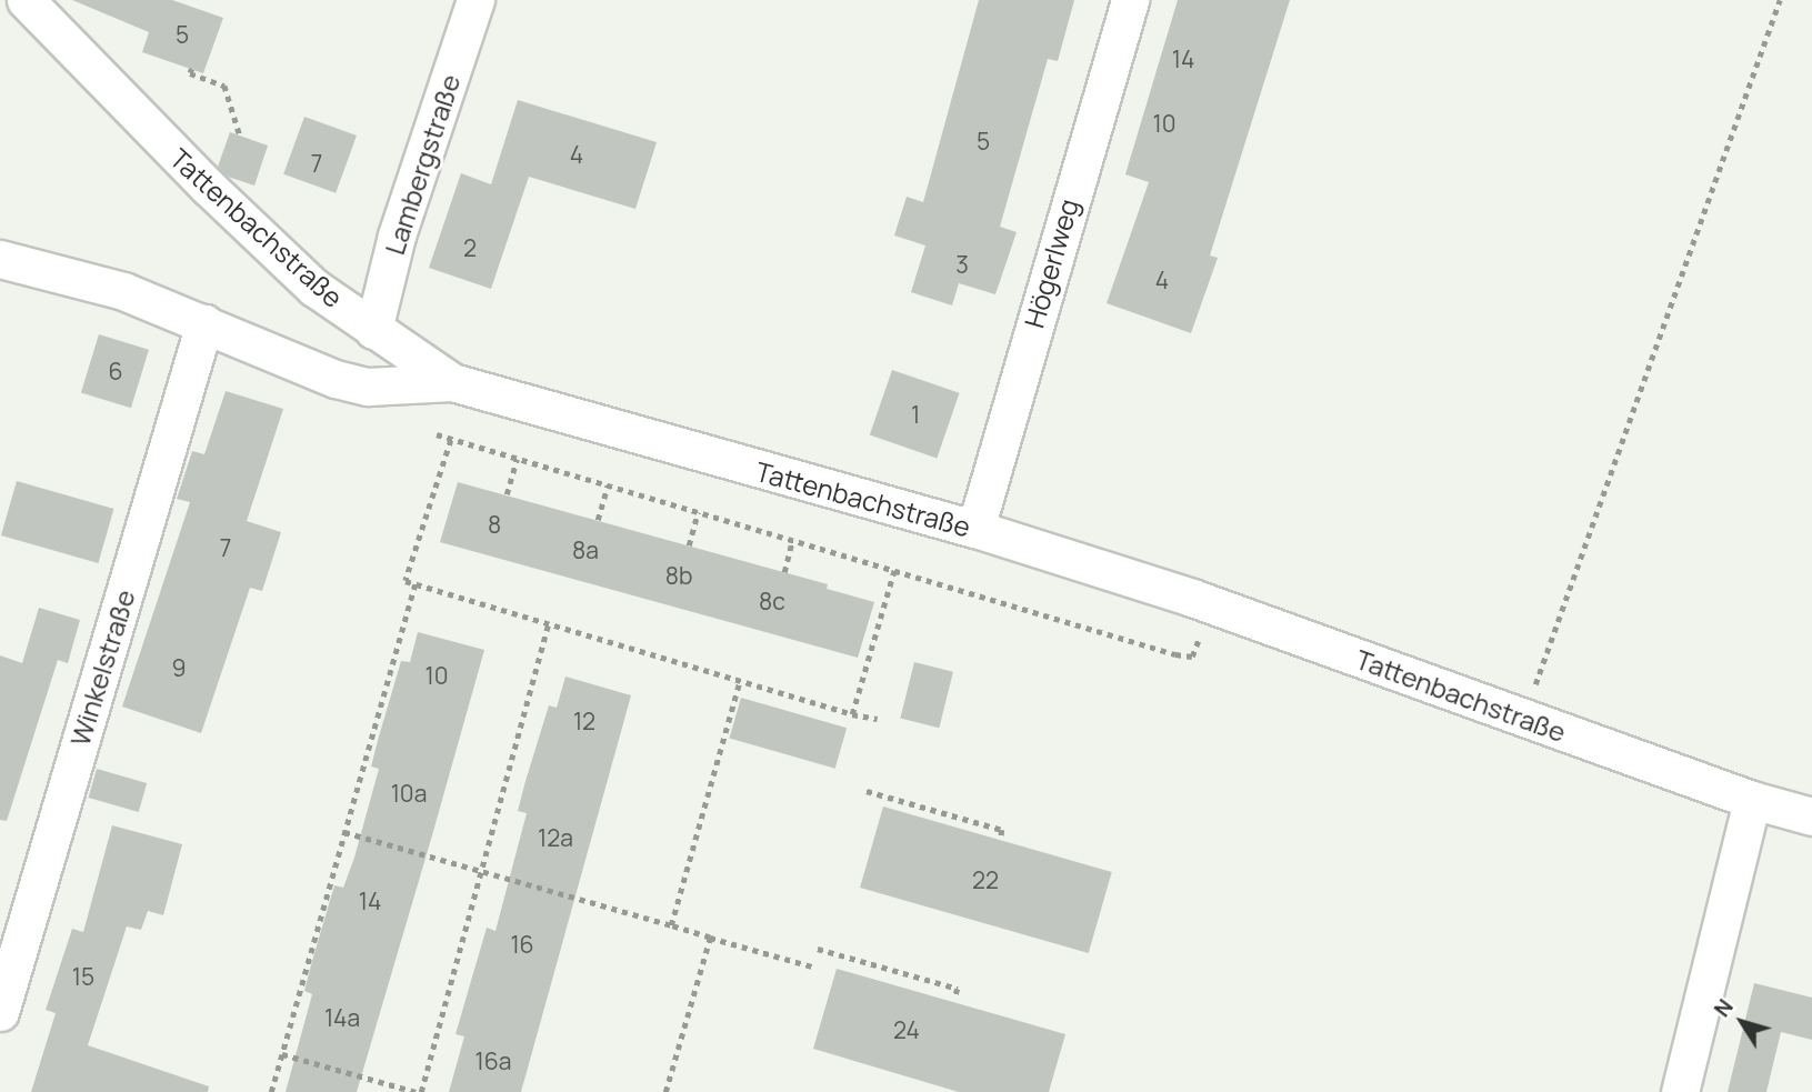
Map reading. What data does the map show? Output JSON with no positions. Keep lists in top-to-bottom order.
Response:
{
  "streets": {
    "street": [
      "Lambergstraße",
      "Tattenbachstraße",
      "Högerlweg",
      "Winkelstraße"
    ]
  },
  "crossings": [
    ["Lambergstraße", "Tattenbachstraße"],
    ["Tattenbachstraße", "Högerlweg"]
  ],
  "house_numbers": [
    "5",
    "14",
    "10",
    "5",
    "4",
    "7",
    "2",
    "3",
    "4",
    "6",
    "1",
    "8",
    "7",
    "8a",
    "8b",
    "8c",
    "9",
    "10",
    "12",
    "10a",
    "12a",
    "22",
    "14",
    "16",
    "15",
    "14a",
    "24",
    "16a"
  ],
  "north": "top left"
}
